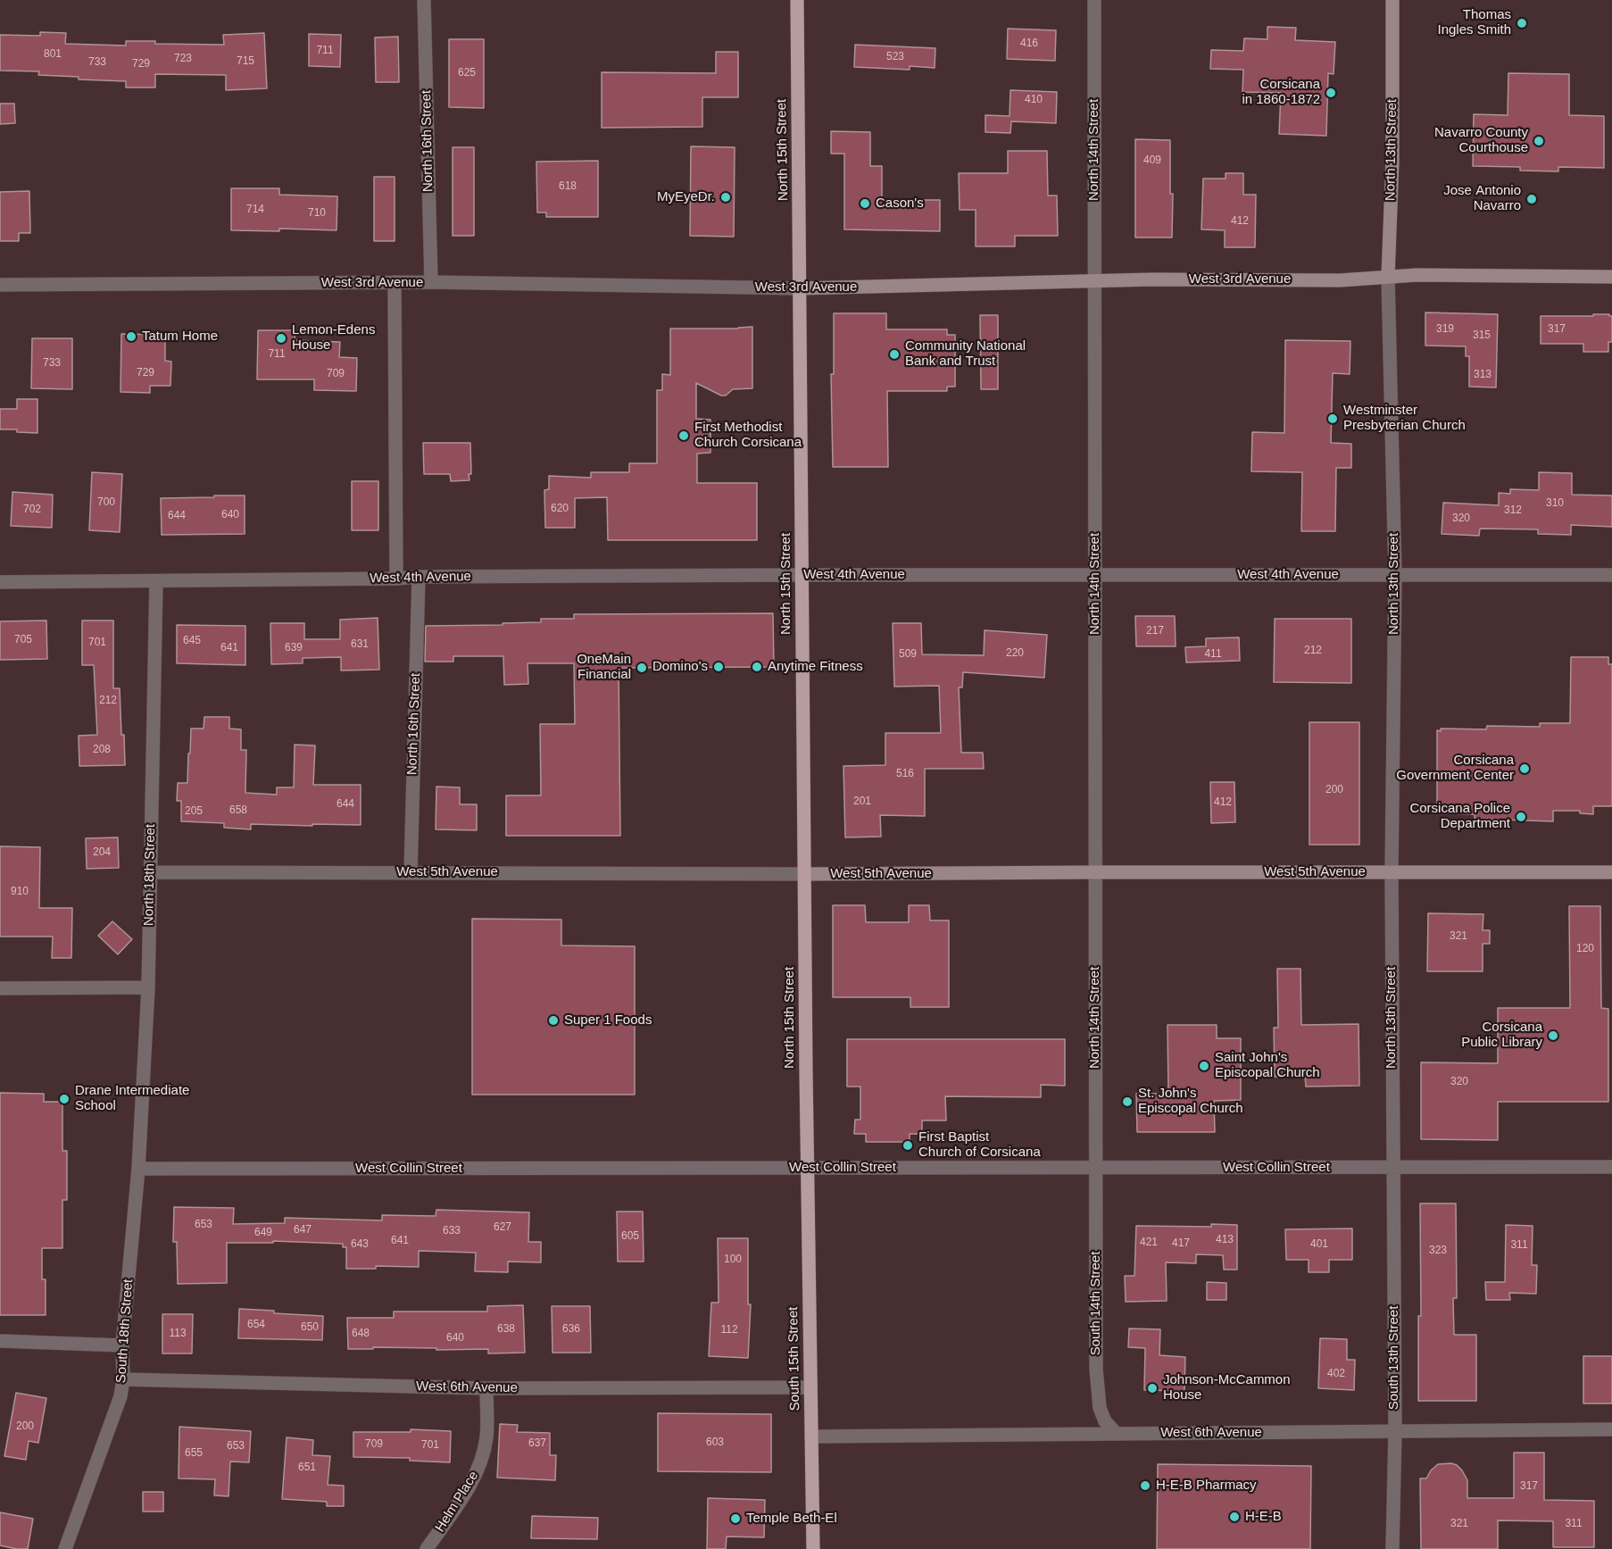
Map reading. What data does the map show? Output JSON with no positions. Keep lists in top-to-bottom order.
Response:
{
  "streets": {
    "main road": ["North 15th Street", "South 15th Street"],
    "street": [
      "North 16th Street",
      "North 14th Street",
      "North 13th Street",
      "West 3rd Avenue",
      "West 4th Avenue",
      "West 5th Avenue",
      "North 18th Street",
      "West Collin Street",
      "South 14th Street",
      "South 18th Street",
      "South 13th Street",
      "West 6th Avenue",
      "Helm Place"
    ]
  },
  "crossings": [
    ["North 16th Street", "West 3rd Avenue"],
    ["North 16th Street", "West 4th Avenue"],
    ["North 16th Street", "West 5th Avenue"],
    ["North 15th Street", "West 3rd Avenue"],
    ["North 15th Street", "West 4th Avenue"],
    ["North 15th Street", "West 5th Avenue"],
    ["North 15th Street", "West Collin Street"],
    ["North 15th Street", "South 15th Street"],
    ["North 14th Street", "West 3rd Avenue"],
    ["North 14th Street", "West 4th Avenue"],
    ["North 14th Street", "West 5th Avenue"],
    ["North 14th Street", "West Collin Street"],
    ["North 14th Street", "South 14th Street"],
    ["North 13th Street", "West 3rd Avenue"],
    ["North 13th Street", "West 4th Avenue"],
    ["North 13th Street", "West 5th Avenue"],
    ["North 13th Street", "West Collin Street"],
    ["North 13th Street", "South 13th Street"],
    ["West 4th Avenue", "North 18th Street"],
    ["West 5th Avenue", "North 18th Street"],
    ["North 18th Street", "West Collin Street"],
    ["North 18th Street", "South 18th Street"],
    ["West Collin Street", "South 14th Street"],
    ["West Collin Street", "South 18th Street"],
    ["West Collin Street", "South 13th Street"],
    ["West Collin Street", "South 15th Street"],
    ["South 14th Street", "West 6th Avenue"],
    ["South 18th Street", "West 6th Avenue"],
    ["South 13th Street", "West 6th Avenue"],
    ["South 15th Street", "West 6th Avenue"],
    ["West 6th Avenue", "Helm Place"]
  ],
  "places": [
    "Thomas Ingles Smith",
    "Corsicana in 1860-1872",
    "Navarro County Courthouse",
    "MyEyeDr.",
    "Jose Antonio Navarro",
    "Cason's",
    "Tatum Home",
    "Lemon-Edens House",
    "Community National Bank and Trust",
    "Westminster Presbyterian Church",
    "First Methodist Church Corsicana",
    "Domino's",
    "Anytime Fitness",
    "OneMain Financial",
    "Corsicana Government Center",
    "Corsicana Police Department",
    "Super 1 Foods",
    "Corsicana Public Library",
    "Saint John's Episcopal Church",
    "Drane Intermediate School",
    "St. John's Episcopal Church",
    "First Baptist Church of Corsicana",
    "Johnson-McCammon House",
    "H-E-B Pharmacy",
    "H-E-B",
    "Temple Beth-El"
  ],
  "house_numbers": [
    "416",
    "711",
    "801",
    "523",
    "723",
    "715",
    "733",
    "729",
    "625",
    "410",
    "409",
    "618",
    "714",
    "710",
    "412",
    "319",
    "317",
    "315",
    "711",
    "733",
    "729",
    "709",
    "313",
    "700",
    "310",
    "620",
    "702",
    "312",
    "640",
    "644",
    "320",
    "217",
    "705",
    "645",
    "701",
    "631",
    "641",
    "639",
    "212",
    "220",
    "509",
    "411",
    "212",
    "208",
    "516",
    "200",
    "201",
    "412",
    "644",
    "658",
    "205",
    "204",
    "910",
    "321",
    "120",
    "320",
    "653",
    "627",
    "647",
    "633",
    "649",
    "605",
    "413",
    "641",
    "421",
    "417",
    "643",
    "401",
    "311",
    "323",
    "100",
    "654",
    "650",
    "638",
    "636",
    "112",
    "113",
    "648",
    "640",
    "402",
    "200",
    "603",
    "637",
    "709",
    "701",
    "653",
    "655",
    "651",
    "317",
    "321",
    "311"
  ]
}
